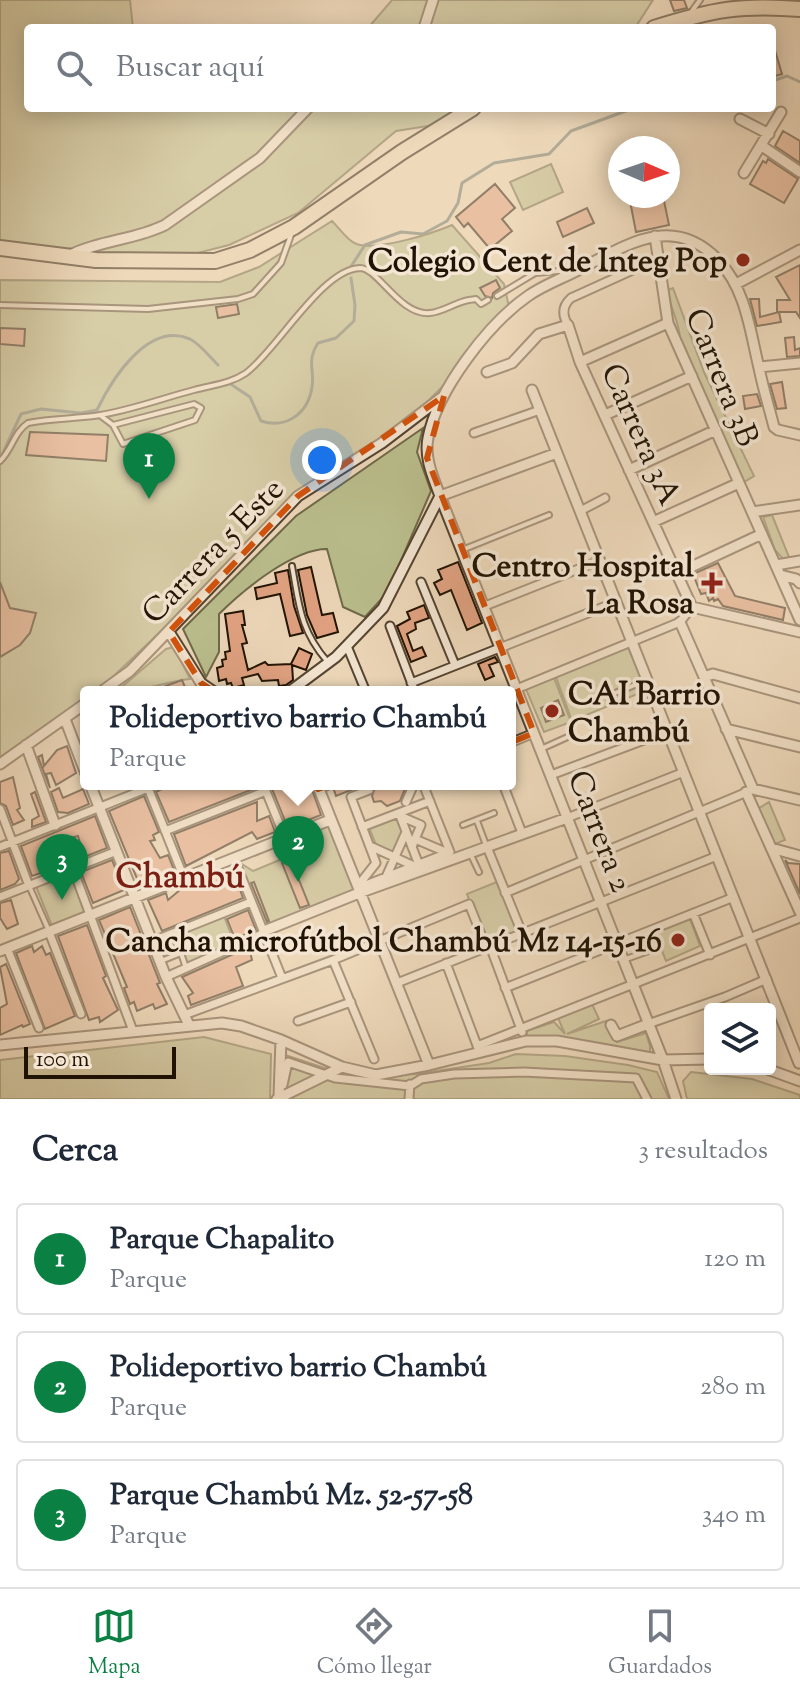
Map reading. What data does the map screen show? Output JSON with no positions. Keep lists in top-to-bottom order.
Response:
{
  "streets": {
    "street": [
      "Carrera 3B",
      "Carrera 3A",
      "Carrera 5 Este",
      "Carrera 2"
    ]
  },
  "crossings": [
    ["Carrera 5 Este", "Carrera 2"]
  ],
  "districts": ["Chambú"],
  "places": {
    "other": ["Colegio Cent de Integ Pop", "CAI Barrio Chambú", "Cancha microfútbol Chambú Mz 14-15-16"],
    "health": ["Centro Hospital La Rosa"]
  },
  "scale_bar": "100 m",
  "north": "right",
  "page": {
    "search": "Buscar aquí",
    "pins": ["1", "2", "3"],
    "popup": ["Polideportivo barrio Chambú", "Parque"],
    "scale": "100 m",
    "heading": ["Cerca", "3 resultados"],
    "list": [
      {
        "mark": "1",
        "name": "Parque Chapalito",
        "note": "Parque",
        "value": "120 m"
      },
      {
        "mark": "2",
        "name": "Polideportivo barrio Chambú",
        "note": "Parque",
        "value": "280 m"
      },
      {
        "mark": "3",
        "name": "Parque Chambú Mz. 52-57-58",
        "note": "Parque",
        "value": "340 m"
      }
    ],
    "nav": ["Mapa", "Cómo llegar", "Guardados"]
  }
}
